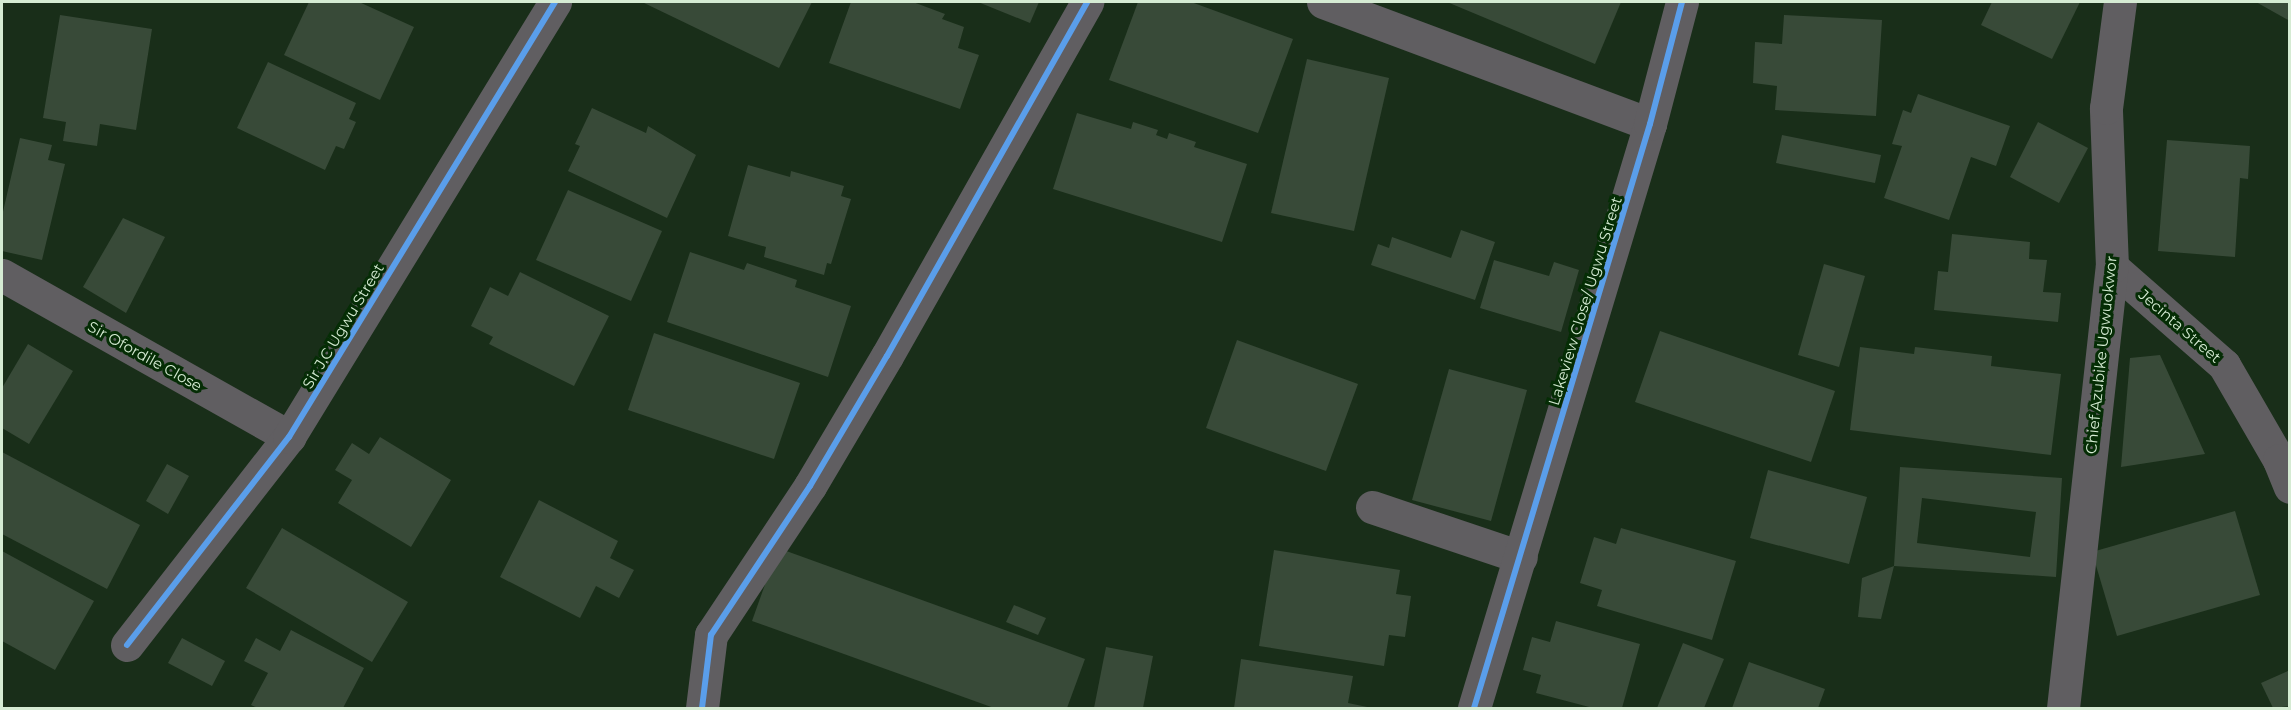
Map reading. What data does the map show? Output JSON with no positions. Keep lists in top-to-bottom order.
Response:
{
  "streets": {
    "street": [
      "Lakeview Close/ Ugwu Street",
      "Sir J.C Ugwu Street",
      "Jecinta Street",
      "Chief Azubike Ugwuokwor",
      "Sir Ofordile Close"
    ]
  },
  "crossings": [
    ["Sir J.C Ugwu Street", "Sir Ofordile Close"],
    ["Jecinta Street", "Chief Azubike Ugwuokwor"]
  ]
}
